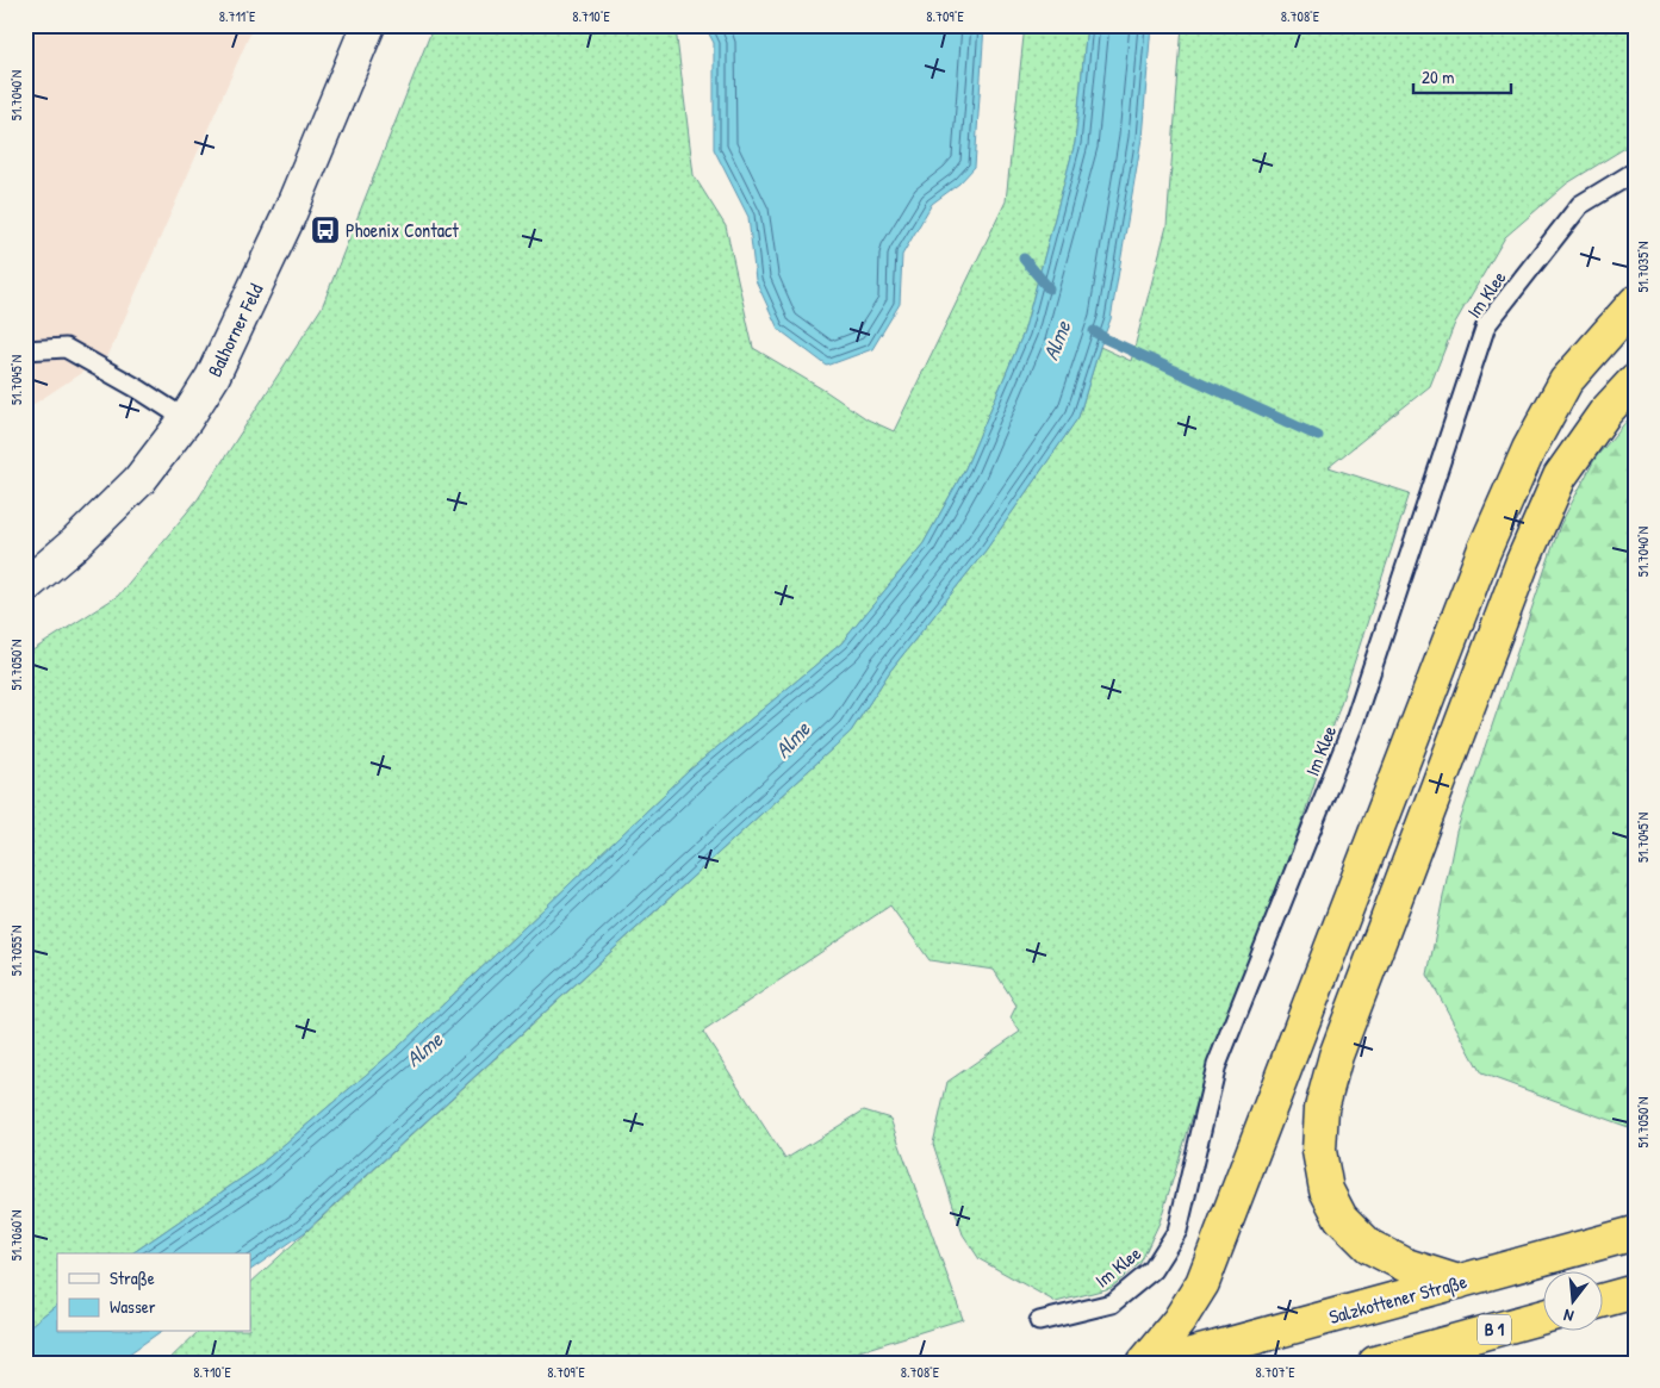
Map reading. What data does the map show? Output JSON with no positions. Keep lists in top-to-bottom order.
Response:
{
  "streets": {
    "highway": ["Salzkottener Straße", "B 1"],
    "street": ["Balhorner Feld"],
    "lane": ["Im Klee"]
  },
  "water": ["Alme"],
  "places": {
    "bus stop": ["Phoenix Contact"]
  },
  "legend": ["Straße", "Wasser"],
  "scale_bar": "20 m",
  "north": "bottom",
  "coordinates": [
    "8.711°E",
    "8.710°E",
    "8.709°E",
    "8.708°E",
    "51.7040°N",
    "51.7035°N",
    "51.7045°N",
    "51.7050°N",
    "51.7055°N",
    "51.7060°N",
    "8.707°E"
  ]
}
